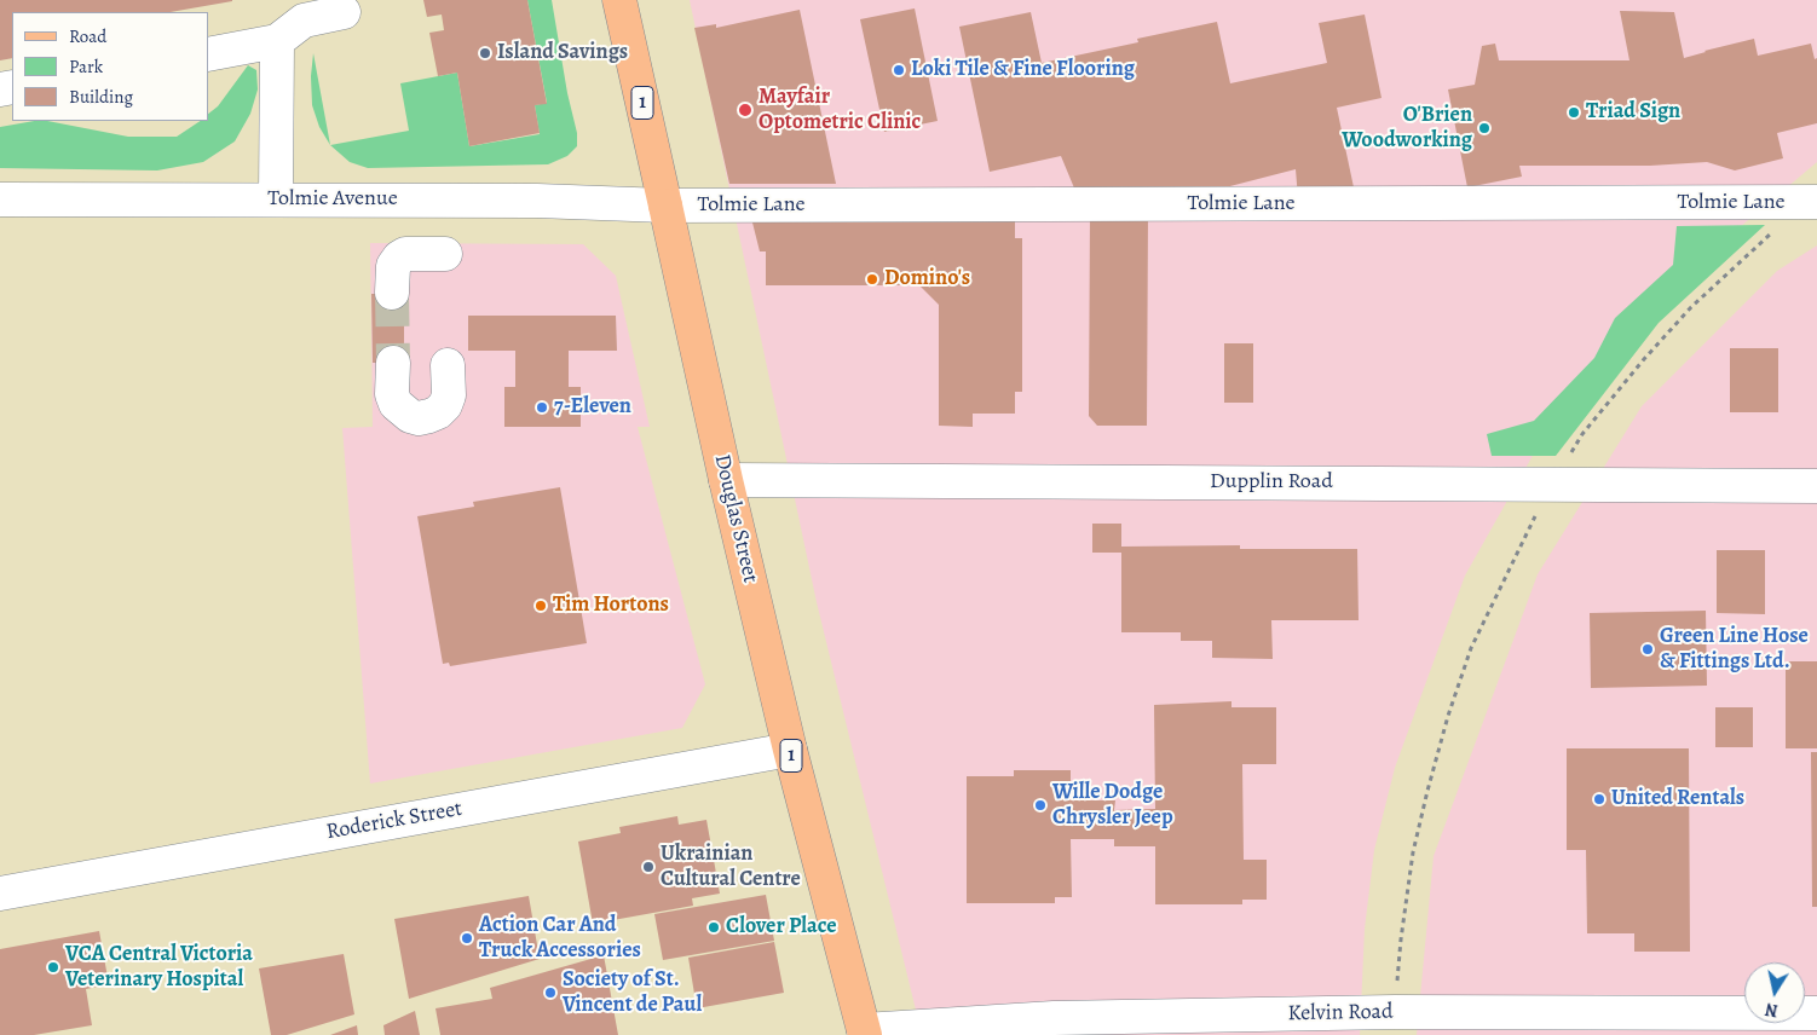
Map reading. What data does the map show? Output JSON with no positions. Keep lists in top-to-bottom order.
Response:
{
  "streets": {
    "main road": ["1", "Douglas Street"],
    "street": [
      "Tolmie Avenue",
      "Tolmie Lane",
      "Dupplin Road",
      "Roderick Street",
      "Kelvin Road"
    ]
  },
  "crossings": [
    ["Tolmie Avenue", "Tolmie Lane"],
    ["Tolmie Avenue", "Douglas Street"],
    ["Tolmie Lane", "Douglas Street"],
    ["Dupplin Road", "Douglas Street"],
    ["Douglas Street", "Roderick Street"],
    ["Douglas Street", "Kelvin Road"]
  ],
  "places": [
    "Island Savings",
    "Loki Tile & Fine Flooring",
    "Mayfair Optometric Clinic",
    "Triad Sign",
    "O'Brien Woodworking",
    "Domino's",
    "7-Eleven",
    "Tim Hortons",
    "Green Line Hose & Fittings Ltd.",
    "United Rentals",
    "Wille Dodge Chrysler Jeep",
    "Ukrainian Cultural Centre",
    "Clover Place",
    "Action Car And Truck Accessories",
    "VCA Central Victoria Veterinary Hospital",
    "Society of St. Vincent de Paul"
  ],
  "legend": ["Road", "Park", "Building"],
  "north": "bottom"
}
